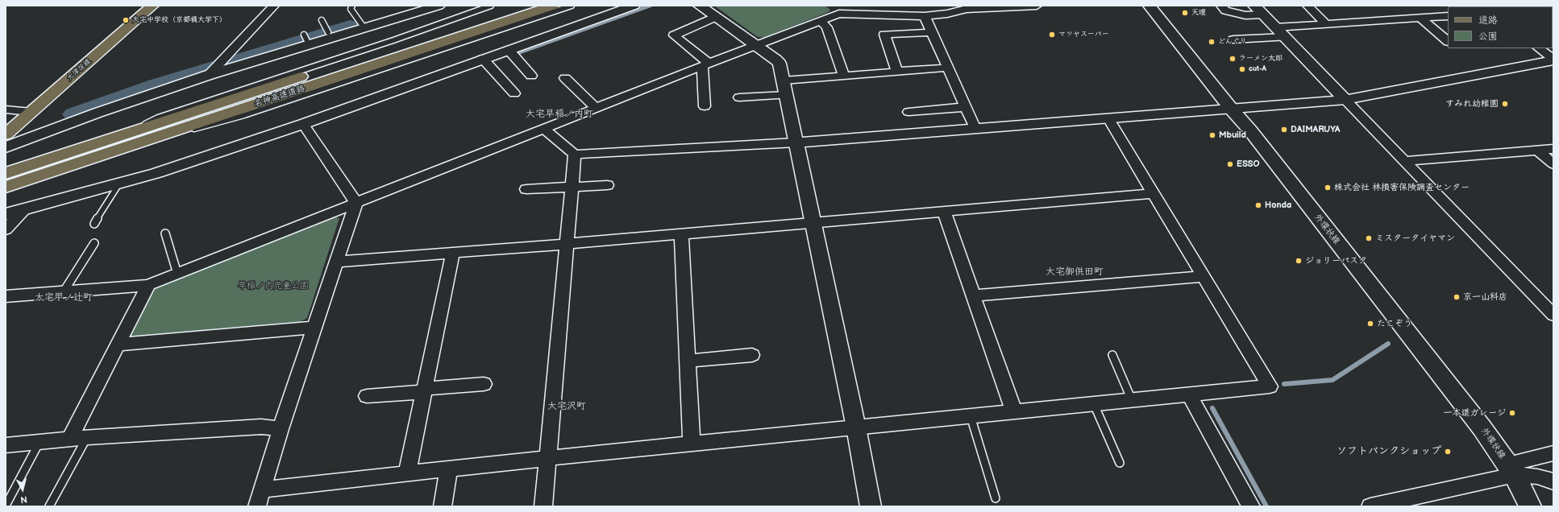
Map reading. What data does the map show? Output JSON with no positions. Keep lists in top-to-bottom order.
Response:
{
  "streets": {
    "main road": ["大津淀線", "名神高速道路", "外環状線"]
  },
  "districts": [
    "大宅早稲ノ内町",
    "大宅御供田町",
    "大宅甲ノ辻町",
    "大宅沢町"
  ],
  "parks": ["早稲ノ内児童公園"],
  "places": [
    "天壇",
    "大宅中学校（京都橘大学下）",
    "マツヤスーパー",
    "どんぐり",
    "ラーメン太郎",
    "cut-A",
    "すみれ幼稚園",
    "DAIMARUYA",
    "Mbuild",
    "ESSO",
    "株式会社 林損害保険調査センター",
    "Honda",
    "ミスタータイヤマン",
    "ジョリーパスタ",
    "京一山科店",
    "たこぞう",
    "一本道ガレージ",
    "ソフトバンクショップ"
  ],
  "legend": ["道路", "公園"],
  "north": "bottom"
}
